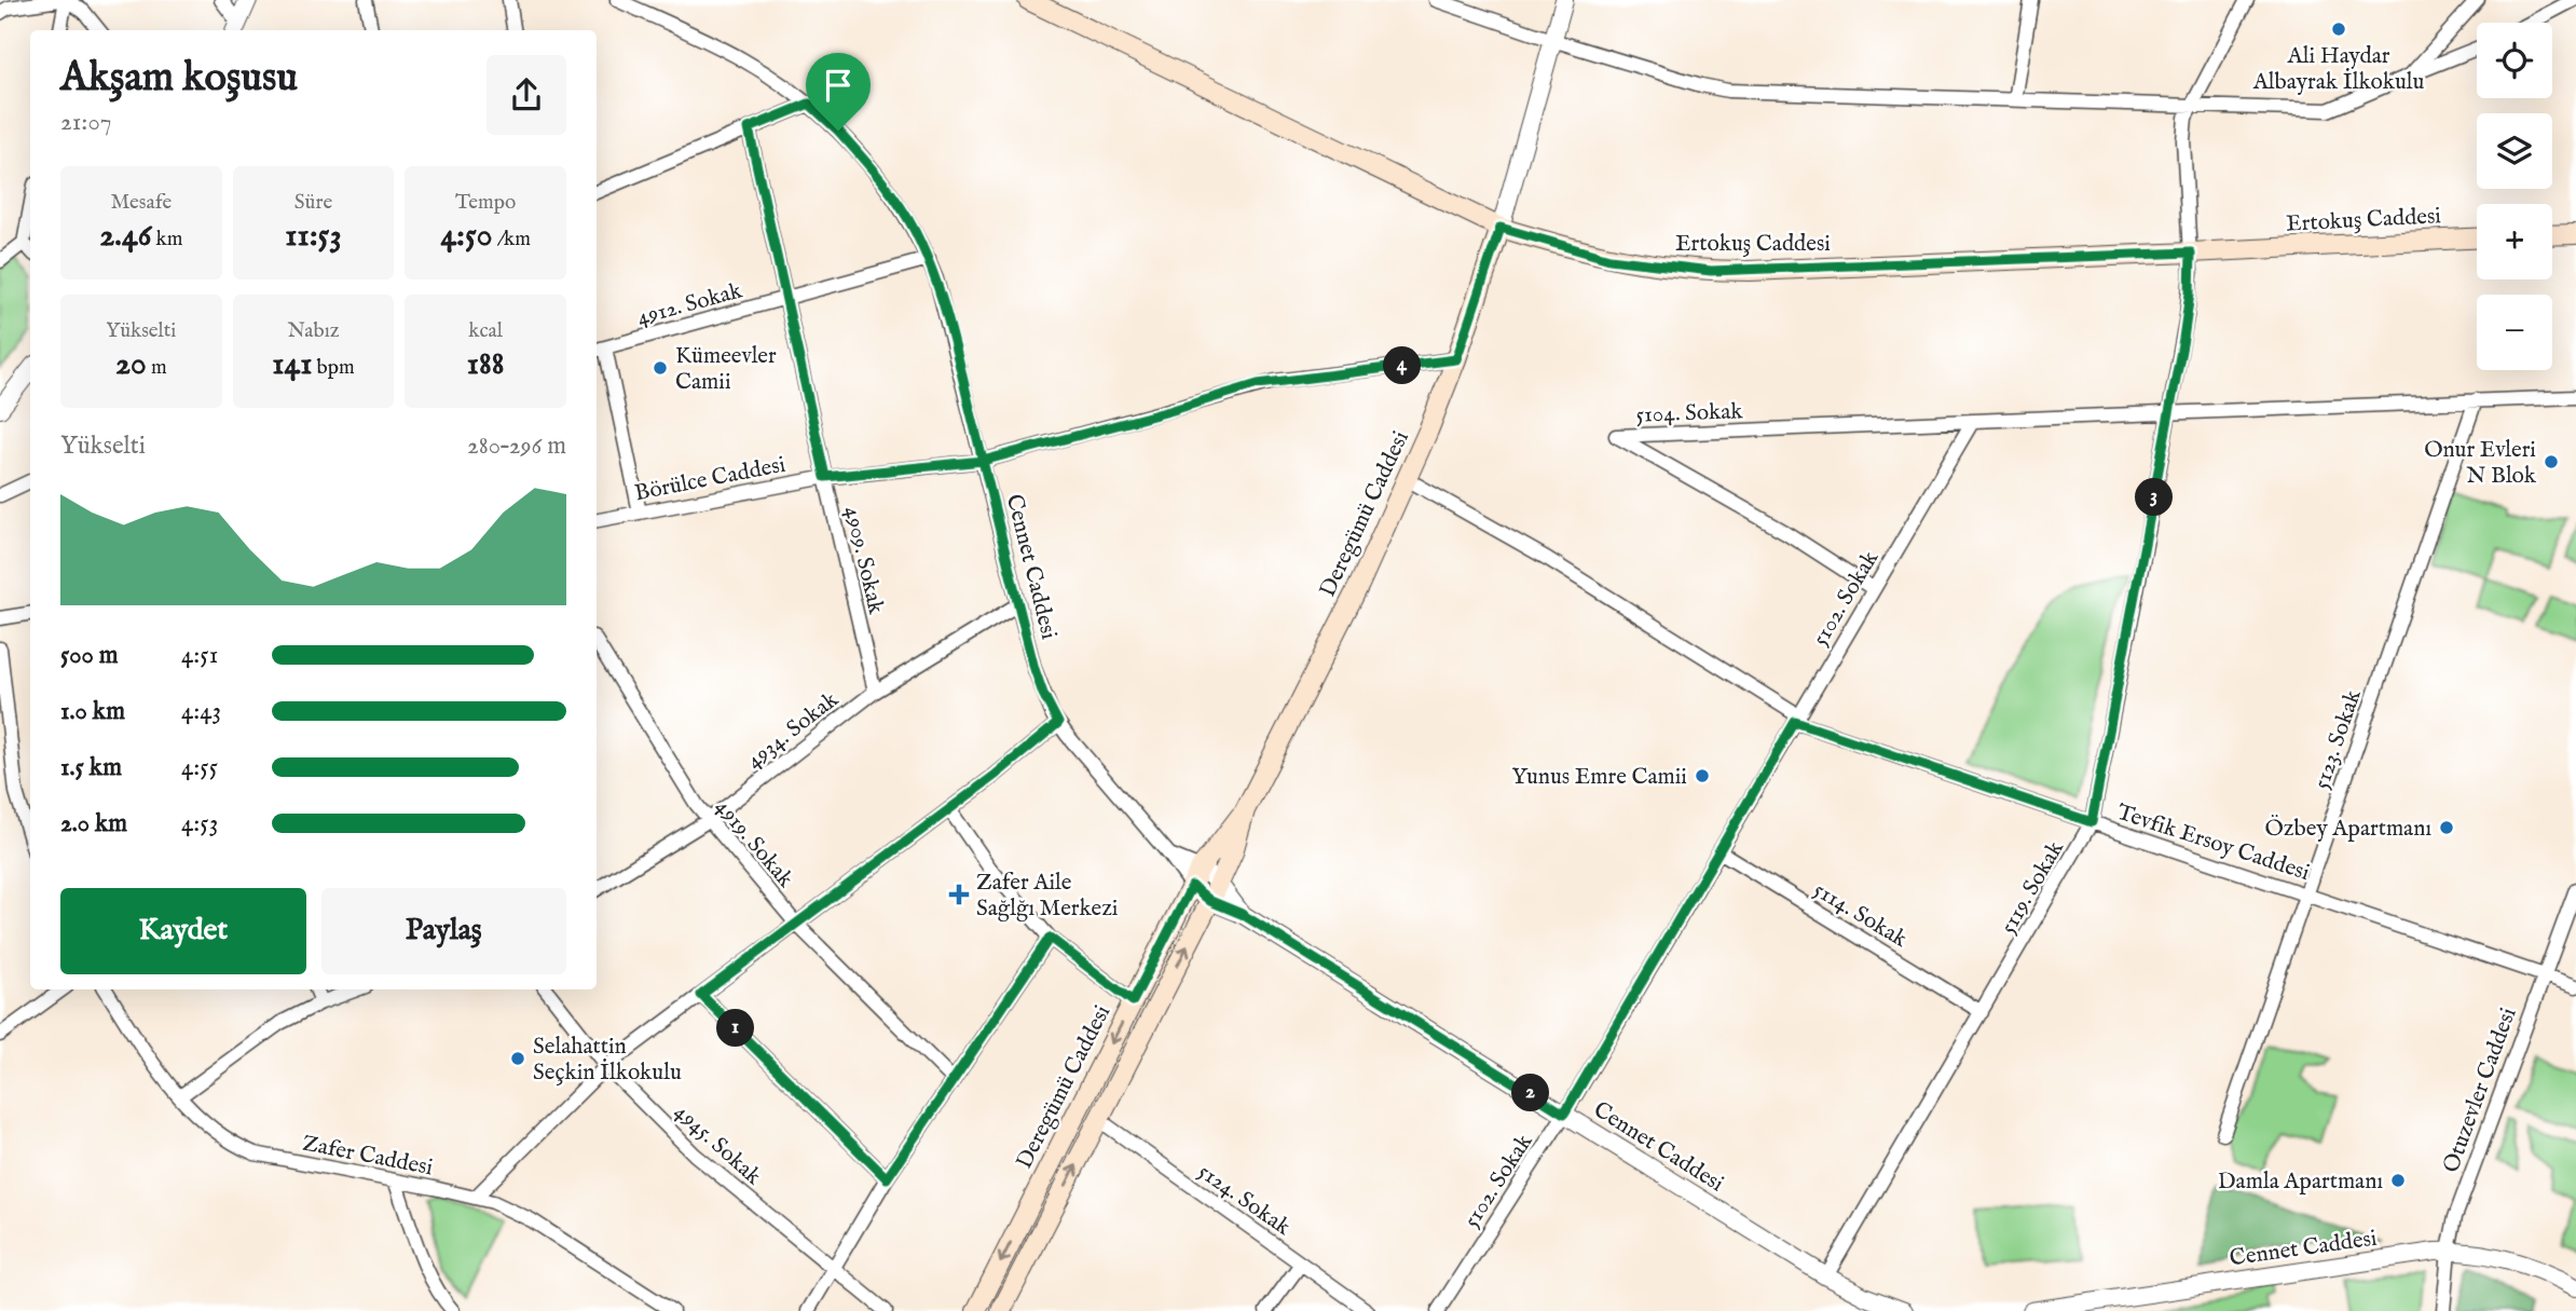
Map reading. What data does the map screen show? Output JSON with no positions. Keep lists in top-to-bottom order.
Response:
{
  "streets": {
    "main road": ["Ertokuş Caddesi", "Deregümü Caddesi"],
    "street": [
      "4912. Sokak",
      "5104. Sokak",
      "Börülce Caddesi",
      "4909. Sokak",
      "Cennet Caddesi",
      "5102. Sokak",
      "4934. Sokak",
      "5123. Sokak",
      "Tevfik Ersoy Caddesi",
      "4919. Sokak",
      "5119. Sokak",
      "5114. Sokak",
      "Otuzevler Caddesi",
      "4945. Sokak",
      "Zafer Caddesi",
      "5124. Sokak"
    ]
  },
  "crossings": [
    ["Ertokuş Caddesi", "Deregümü Caddesi"],
    ["Ertokuş Caddesi", "5119. Sokak"],
    ["4912. Sokak", "4909. Sokak"],
    ["4912. Sokak", "Cennet Caddesi"],
    ["5104. Sokak", "5102. Sokak"],
    ["Börülce Caddesi", "Deregümü Caddesi"],
    ["Börülce Caddesi", "4909. Sokak"],
    ["Börülce Caddesi", "Cennet Caddesi"],
    ["Deregümü Caddesi", "Cennet Caddesi"],
    ["Deregümü Caddesi", "Tevfik Ersoy Caddesi"],
    ["Deregümü Caddesi", "5124. Sokak"],
    ["4909. Sokak", "4934. Sokak"],
    ["Cennet Caddesi", "5102. Sokak"],
    ["Cennet Caddesi", "4934. Sokak"],
    ["Cennet Caddesi", "5119. Sokak"],
    ["Cennet Caddesi", "Otuzevler Caddesi"],
    ["5102. Sokak", "Tevfik Ersoy Caddesi"],
    ["5102. Sokak", "5114. Sokak"],
    ["4934. Sokak", "4919. Sokak"],
    ["5123. Sokak", "Tevfik Ersoy Caddesi"],
    ["Tevfik Ersoy Caddesi", "5119. Sokak"],
    ["Tevfik Ersoy Caddesi", "Otuzevler Caddesi"],
    ["5119. Sokak", "5114. Sokak"]
  ],
  "places": {
    "other": [
      "Ali Haydar Albayrak İlkokulu",
      "Kümeevler Camii",
      "Onur Evleri N Blok",
      "Yunus Emre Camii",
      "Özbey Apartmanı",
      "Selahattin Seçkin İlkokulu",
      "Damla Apartmanı"
    ],
    "health": ["Zafer Aile Sağlğı Merkezi"]
  },
  "page": {
    "map_buttons": ["+", "−"],
    "heading": ["Akşam koşusu", "21:07"],
    "stats": [
      ["Mesafe", "2.46 km"],
      ["Süre", "11:53"],
      ["Tempo", "4:50 /km"],
      ["Yükselti", "20 m"],
      ["Nabız", "141 bpm"],
      ["kcal", "188"]
    ],
    "pins": [
      "4",
      "3",
      "1",
      "2"
    ],
    "chart": ["Yükselti", "280–296 m"],
    "list": [
      {
        "name": "500 m",
        "note": "4:51"
      },
      {
        "name": "1.0 km",
        "note": "4:43"
      },
      {
        "name": "1.5 km",
        "note": "4:55"
      },
      {
        "name": "2.0 km",
        "note": "4:53"
      }
    ],
    "buttons": ["Kaydet", "Paylaş"]
  }
}
